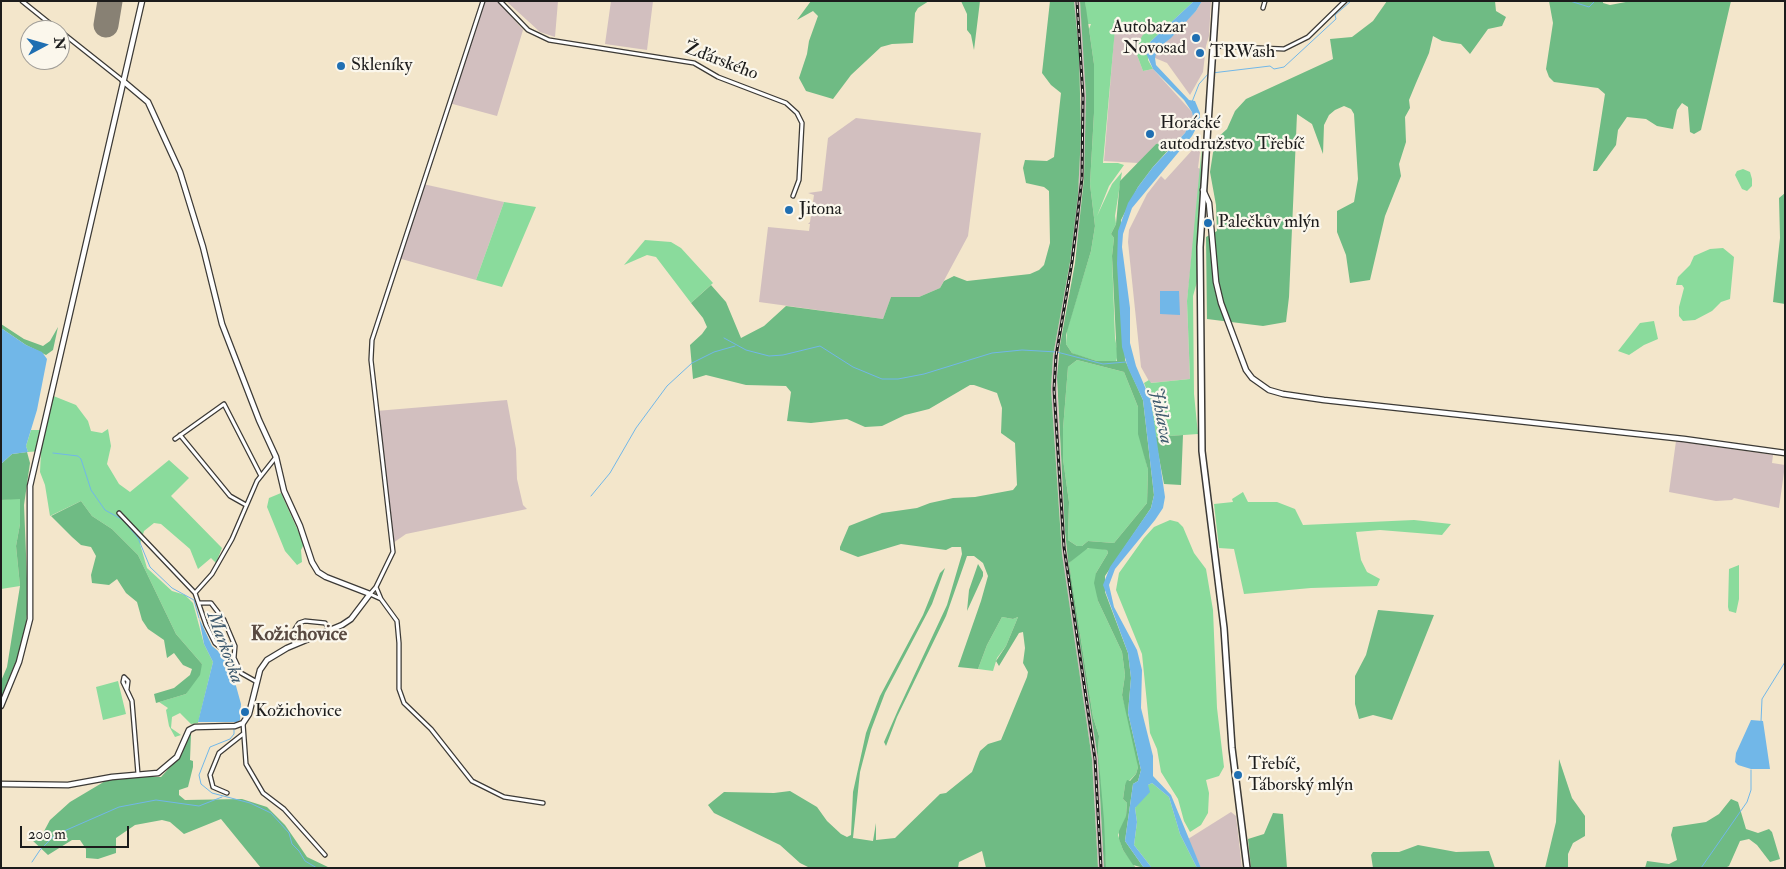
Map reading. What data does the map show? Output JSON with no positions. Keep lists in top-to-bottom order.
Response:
{
  "streets": {
    "street": ["Žďárského"]
  },
  "districts": ["Kožichovice"],
  "water": ["Jihlava", "Markovka"],
  "places": [
    "Autobazar Novosad",
    "TRWash",
    "Skleníky",
    "Horácké autodružstvo Třebíč",
    "Jitona",
    "Palečkův mlýn",
    "Kožichovice",
    "Třebíč, Táborský mlýn"
  ],
  "scale_bar": "200 m",
  "north": "right"
}
